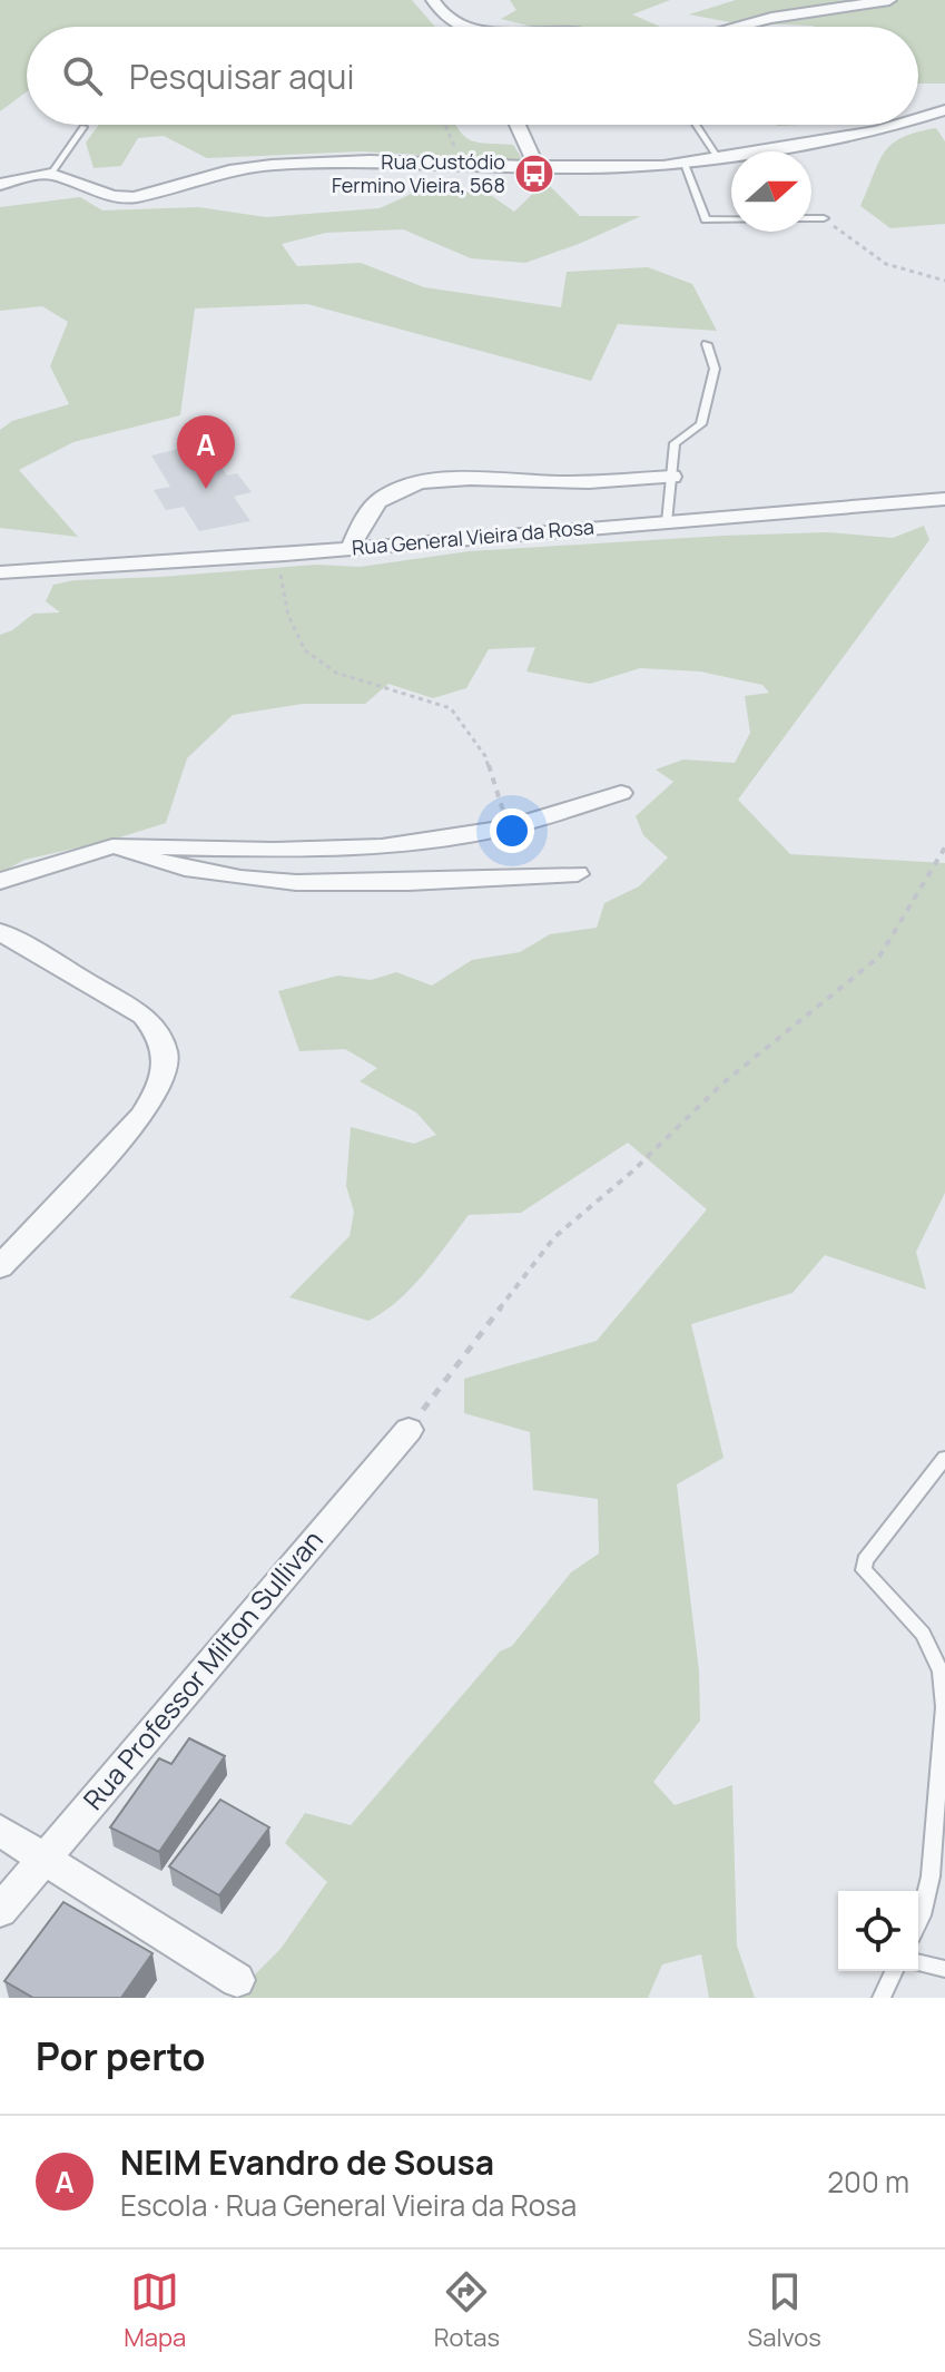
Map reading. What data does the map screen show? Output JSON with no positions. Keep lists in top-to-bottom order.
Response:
{
  "streets": {
    "street": ["Rua General Vieira da Rosa", "Rua Professor Milton Sullivan"]
  },
  "places": {
    "bus stop": ["Rua Custódio Fermino Vieira, 568"]
  },
  "north": "right",
  "page": {
    "search": "Pesquisar aqui",
    "pins": "A",
    "heading": "Por perto",
    "list": [
      {
        "mark": "A",
        "name": "NEIM Evandro de Sousa",
        "note": "Escola · Rua General Vieira da Rosa",
        "value": "200 m"
      }
    ],
    "nav": ["Mapa", "Rotas", "Salvos"]
  }
}
